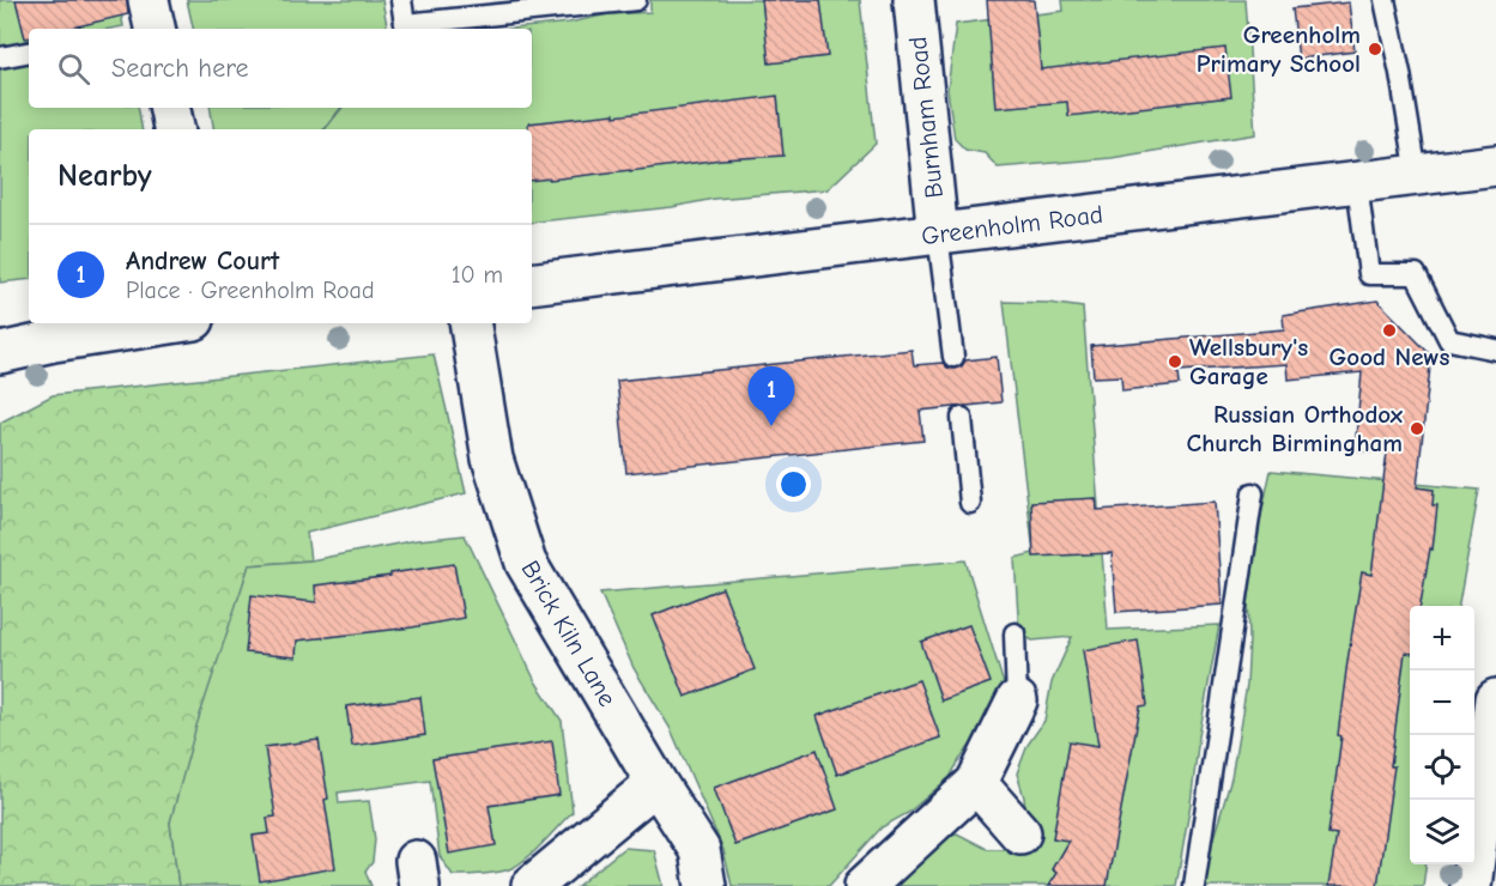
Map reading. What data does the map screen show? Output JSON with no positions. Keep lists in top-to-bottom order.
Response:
{
  "streets": {
    "street": ["Burnham Road", "Greenholm Road", "Brick Kiln Lane"]
  },
  "crossings": [
    ["Burnham Road", "Greenholm Road"]
  ],
  "places": [
    "Greenholm Primary School",
    "Good News",
    "Wellsbury's Garage",
    "Russian Orthodox Church Birmingham"
  ],
  "page": {
    "search": "Search here",
    "heading": "Nearby",
    "list": [
      {
        "mark": "1",
        "name": "Andrew Court",
        "note": "Place · Greenholm Road",
        "value": "10 m"
      }
    ],
    "pins": "1",
    "map_buttons": ["+", "−"]
  }
}
